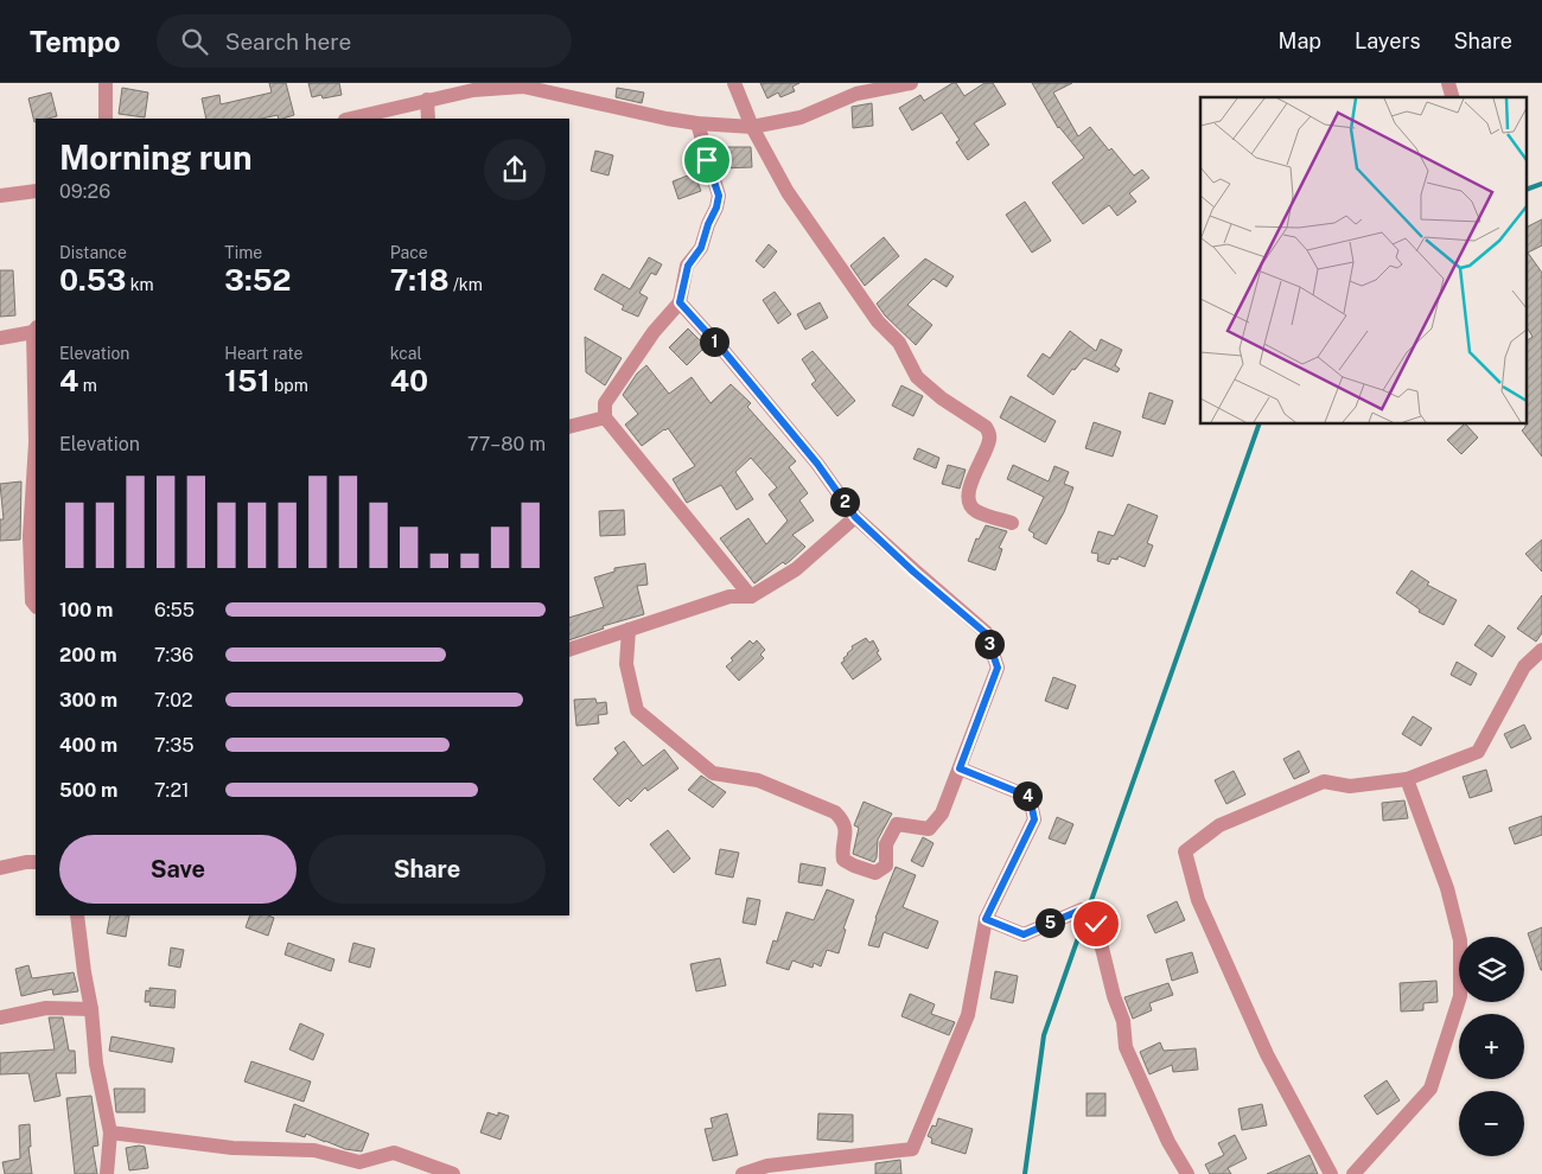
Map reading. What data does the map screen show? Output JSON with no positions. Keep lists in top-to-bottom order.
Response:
{
  "page": {
    "header": "Tempo",
    "search": "Search here",
    "nav": ["Map", "Layers", "Share"],
    "heading": ["Morning run", "09:26"],
    "stats": [
      ["Distance", "0.53 km"],
      ["Time", "3:52"],
      ["Pace", "7:18 /km"],
      ["Elevation", "4 m"],
      ["Heart rate", "151 bpm"],
      ["kcal", "40"]
    ],
    "pins": [
      "1",
      "2",
      "3",
      "4",
      "5"
    ],
    "chart": ["Elevation", "77–80 m"],
    "list": [
      {
        "name": "100 m",
        "note": "6:55"
      },
      {
        "name": "200 m",
        "note": "7:36"
      },
      {
        "name": "300 m",
        "note": "7:02"
      },
      {
        "name": "400 m",
        "note": "7:35"
      },
      {
        "name": "500 m",
        "note": "7:21"
      }
    ],
    "buttons": ["Save", "Share"],
    "map_buttons": ["+", "−"]
  }
}
